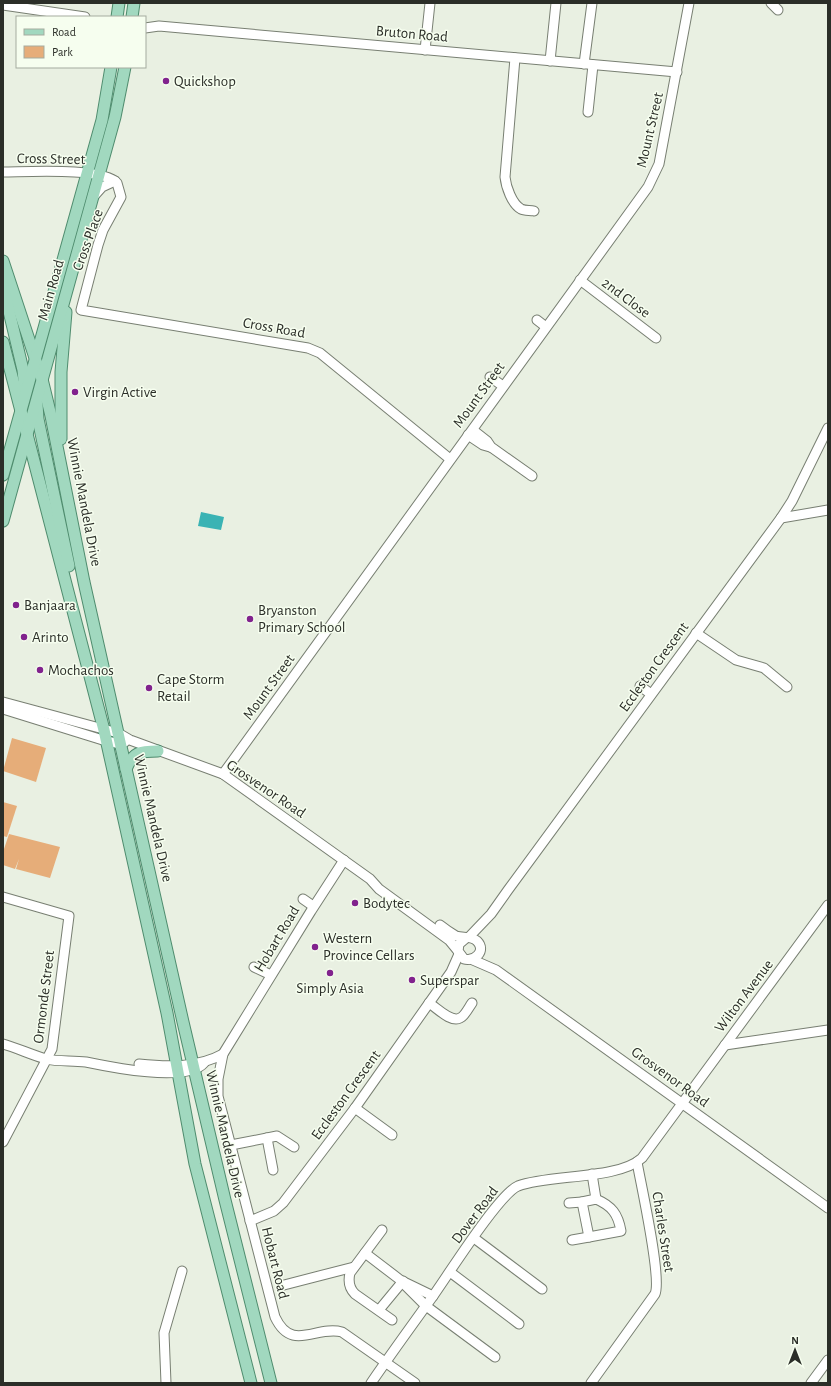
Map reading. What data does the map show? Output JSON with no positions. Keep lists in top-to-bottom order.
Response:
{
  "streets": {
    "main road": ["Main Road", "Winnie Mandela Drive"],
    "street": [
      "Bruton Road",
      "Mount Street",
      "Cross Street",
      "Cross Place",
      "2nd Close",
      "Cross Road",
      "Eccleston Crescent",
      "Grosvenor Road",
      "Hobart Road",
      "Wilton Avenue",
      "Ormonde Street",
      "Dover Road",
      "Charles Street"
    ]
  },
  "crossings": [
    ["Bruton Road", "Mount Street"],
    ["Mount Street", "2nd Close"],
    ["Mount Street", "Cross Road"],
    ["Mount Street", "Grosvenor Road"],
    ["Cross Street", "Main Road"],
    ["Cross Place", "Main Road"],
    ["Cross Place", "Cross Road"],
    ["Main Road", "Winnie Mandela Drive"],
    ["Winnie Mandela Drive", "Grosvenor Road"],
    ["Eccleston Crescent", "Grosvenor Road"],
    ["Eccleston Crescent", "Hobart Road"],
    ["Grosvenor Road", "Hobart Road"],
    ["Grosvenor Road", "Wilton Avenue"],
    ["Hobart Road", "Dover Road"],
    ["Dover Road", "Charles Street"]
  ],
  "places": [
    "Quickshop",
    "Virgin Active",
    "Banjaara",
    "Bryanston Primary School",
    "Arinto",
    "Mochachos",
    "Cape Storm Retail",
    "Bodytec",
    "Western Province Cellars",
    "Simply Asia",
    "Superspar"
  ],
  "legend": ["Road", "Park"],
  "north": "top"
}
